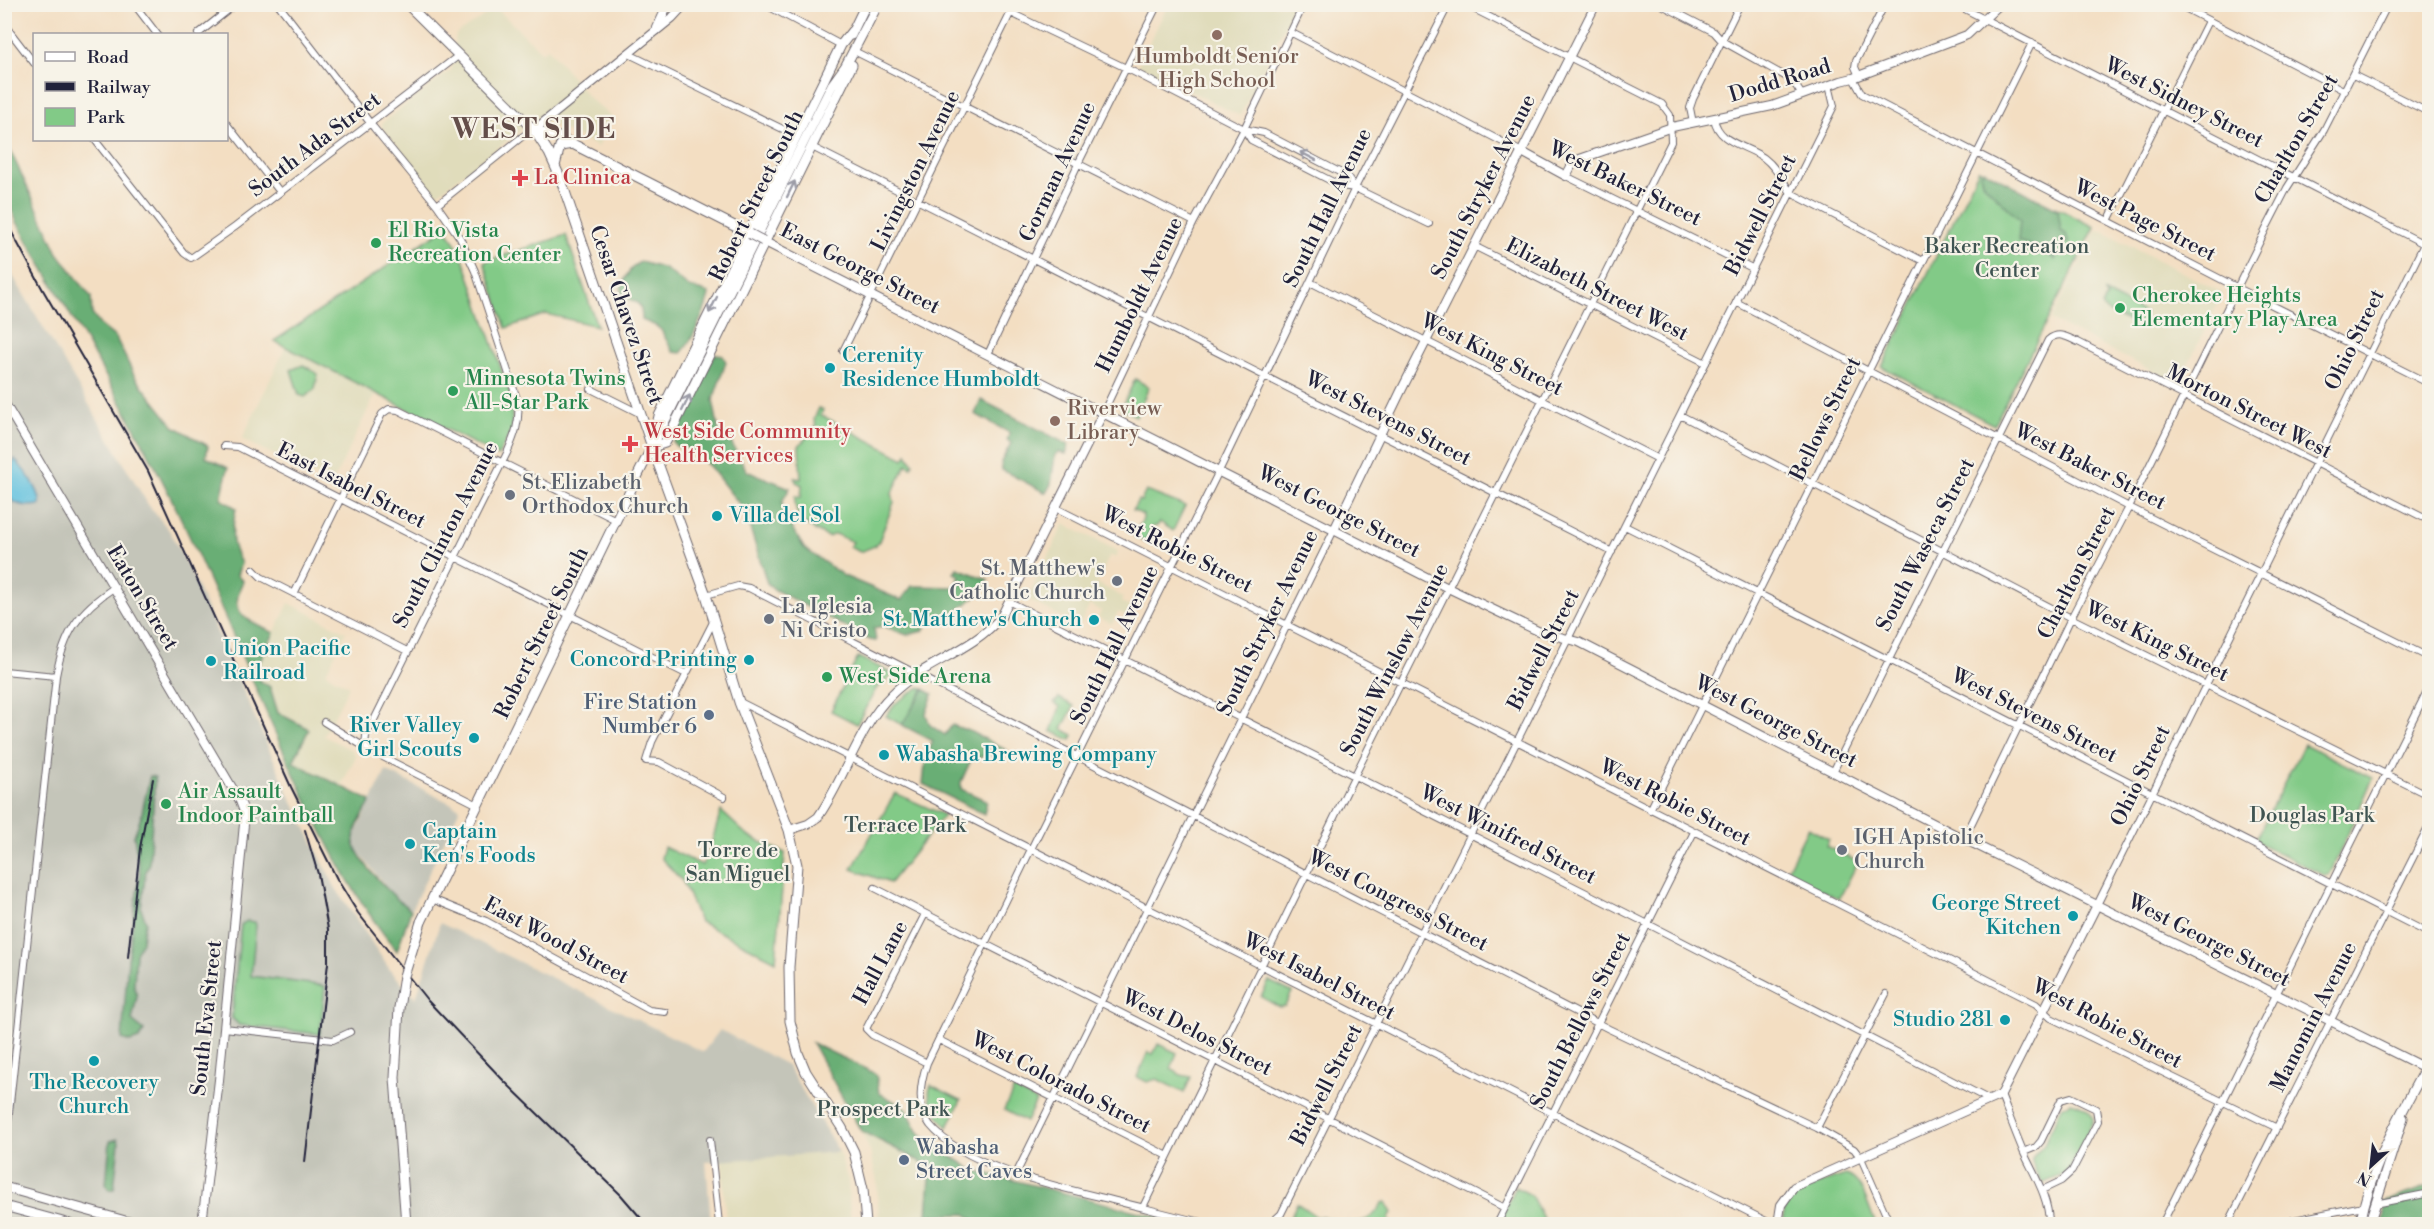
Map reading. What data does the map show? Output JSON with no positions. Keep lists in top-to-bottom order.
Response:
{
  "streets": {
    "main road": ["Robert Street South", "East George Street", "Cesar Chavez Street"],
    "street": [
      "Dodd Road",
      "West Sidney Street",
      "Charlton Street",
      "South Ada Street",
      "Livingston Avenue",
      "Gorman Avenue",
      "West Baker Street",
      "South Stryker Avenue",
      "South Hall Avenue",
      "Bidwell Street",
      "West Page Street",
      "Elizabeth Street West",
      "Humboldt Avenue",
      "Ohio Street",
      "West King Street",
      "Morton Street West",
      "West Stevens Street",
      "Bellows Street",
      "East Isabel Street",
      "West George Street",
      "South Clinton Avenue",
      "South Waseca Street",
      "West Robie Street",
      "Eaton Street",
      "South Winslow Avenue",
      "West Winifred Street",
      "West Congress Street",
      "East Wood Street",
      "Hall Lane",
      "West Isabel Street",
      "Manomin Avenue",
      "South Eva Street",
      "South Bellows Street",
      "West Delos Street",
      "West Colorado Street"
    ]
  },
  "crossings": [
    ["Dodd Road", "West Sidney Street"],
    ["Dodd Road", "West Baker Street"],
    ["Dodd Road", "Bidwell Street"],
    ["Dodd Road", "West Page Street"],
    ["Dodd Road", "South Winslow Avenue"],
    ["West Sidney Street", "Charlton Street"],
    ["West Sidney Street", "Ohio Street"],
    ["West Sidney Street", "Bellows Street"],
    ["Charlton Street", "West Baker Street"],
    ["Charlton Street", "West Page Street"],
    ["Charlton Street", "West King Street"],
    ["Charlton Street", "Morton Street West"],
    ["Charlton Street", "West Stevens Street"],
    ["Charlton Street", "West George Street"],
    ["South Ada Street", "Cesar Chavez Street"],
    ["South Ada Street", "South Clinton Avenue"],
    ["Livingston Avenue", "East George Street"],
    ["Livingston Avenue", "West Stevens Street"],
    ["Gorman Avenue", "East George Street"],
    ["Gorman Avenue", "West Stevens Street"],
    ["West Baker Street", "South Stryker Avenue"],
    ["West Baker Street", "South Hall Avenue"],
    ["West Baker Street", "Bidwell Street"],
    ["West Baker Street", "Humboldt Avenue"],
    ["West Baker Street", "Ohio Street"],
    ["West Baker Street", "Bellows Street"],
    ["West Baker Street", "South Waseca Street"],
    ["West Baker Street", "South Winslow Avenue"],
    ["South Stryker Avenue", "South Hall Avenue"],
    ["South Stryker Avenue", "Elizabeth Street West"],
    ["South Stryker Avenue", "West King Street"],
    ["South Stryker Avenue", "West Stevens Street"],
    ["South Stryker Avenue", "West George Street"],
    ["South Stryker Avenue", "West Robie Street"],
    ["South Stryker Avenue", "West Winifred Street"],
    ["South Stryker Avenue", "West Congress Street"],
    ["South Stryker Avenue", "West Isabel Street"],
    ["South Stryker Avenue", "West Delos Street"],
    ["South Stryker Avenue", "West Colorado Street"],
    ["Robert Street South", "Cesar Chavez Street"],
    ["Robert Street South", "East Isabel Street"],
    ["Robert Street South", "East Wood Street"],
    ["South Hall Avenue", "West King Street"],
    ["South Hall Avenue", "West Stevens Street"],
    ["South Hall Avenue", "West George Street"],
    ["South Hall Avenue", "West Robie Street"],
    ["South Hall Avenue", "West Winifred Street"],
    ["South Hall Avenue", "West Congress Street"],
    ["South Hall Avenue", "Hall Lane"],
    ["South Hall Avenue", "West Isabel Street"],
    ["South Hall Avenue", "West Delos Street"],
    ["South Hall Avenue", "West Colorado Street"],
    ["Bidwell Street", "Elizabeth Street West"],
    ["Bidwell Street", "West King Street"],
    ["Bidwell Street", "West Stevens Street"],
    ["Bidwell Street", "West George Street"],
    ["Bidwell Street", "West Robie Street"],
    ["Bidwell Street", "West Winifred Street"],
    ["Bidwell Street", "West Congress Street"],
    ["Bidwell Street", "West Isabel Street"],
    ["Bidwell Street", "West Delos Street"],
    ["West Page Street", "Ohio Street"],
    ["West Page Street", "Bellows Street"],
    ["East George Street", "Humboldt Avenue"],
    ["East George Street", "Cesar Chavez Street"],
    ["East George Street", "West George Street"],
    ["Elizabeth Street West", "South Winslow Avenue"],
    ["Humboldt Avenue", "Cesar Chavez Street"],
    ["Humboldt Avenue", "West Stevens Street"],
    ["Humboldt Avenue", "West George Street"],
    ["Humboldt Avenue", "West Robie Street"],
    ["Humboldt Avenue", "West Winifred Street"],
    ["Humboldt Avenue", "West Congress Street"],
    ["Humboldt Avenue", "West Isabel Street"],
    ["Cesar Chavez Street", "West Congress Street"],
    ["Ohio Street", "West King Street"],
    ["Ohio Street", "Morton Street West"],
    ["Ohio Street", "West Stevens Street"],
    ["Ohio Street", "West George Street"],
    ["Ohio Street", "West Robie Street"],
    ["West King Street", "Bellows Street"],
    ["West King Street", "South Waseca Street"],
    ["West King Street", "South Winslow Avenue"],
    ["Morton Street West", "South Waseca Street"],
    ["West Stevens Street", "Bellows Street"],
    ["West Stevens Street", "South Waseca Street"],
    ["West Stevens Street", "South Winslow Avenue"],
    ["West Stevens Street", "Manomin Avenue"],
    ["Bellows Street", "West George Street"],
    ["Bellows Street", "West Robie Street"],
    ["East Isabel Street", "South Clinton Avenue"],
    ["West George Street", "South Waseca Street"],
    ["West George Street", "South Winslow Avenue"],
    ["West George Street", "Manomin Avenue"],
    ["West Robie Street", "South Winslow Avenue"],
    ["West Robie Street", "Manomin Avenue"],
    ["West Robie Street", "South Bellows Street"],
    ["Eaton Street", "South Eva Street"],
    ["South Winslow Avenue", "West Winifred Street"],
    ["South Winslow Avenue", "West Congress Street"],
    ["South Winslow Avenue", "West Isabel Street"],
    ["South Winslow Avenue", "West Delos Street"],
    ["South Winslow Avenue", "West Colorado Street"],
    ["West Winifred Street", "South Bellows Street"],
    ["West Congress Street", "South Bellows Street"],
    ["Hall Lane", "West Delos Street"],
    ["West Isabel Street", "South Bellows Street"],
    ["South Bellows Street", "West Delos Street"]
  ],
  "districts": ["WEST SIDE"],
  "parks": [
    "Baker Recreation Center",
    "Douglas Park",
    "Terrace Park",
    "Torre de San Miguel",
    "Prospect Park"
  ],
  "places": {
    "other": [
      "Humboldt Senior High School",
      "El Rio Vista Recreation Center",
      "Cherokee Heights Elementary Play Area",
      "Cerenity Residence Humboldt",
      "Minnesota Twins All-Star Park",
      "Riverview Library",
      "St. Elizabeth Orthodox Church",
      "Villa del Sol",
      "St. Matthew's Catholic Church",
      "La Iglesia Ni Cristo",
      "St. Matthew's Church",
      "Concord Printing",
      "Union Pacific Railroad",
      "West Side Arena",
      "Fire Station Number 6",
      "River Valley Girl Scouts",
      "Wabasha Brewing Company",
      "Air Assault Indoor Paintball",
      "Captain Ken's Foods",
      "IGH Apistolic Church",
      "George Street Kitchen",
      "Studio 281",
      "The Recovery Church",
      "Wabasha Street Caves"
    ],
    "health": ["La Clinica", "West Side Community Health Services"]
  },
  "legend": ["Road", "Railway", "Park"],
  "north": "bottom left"
}
